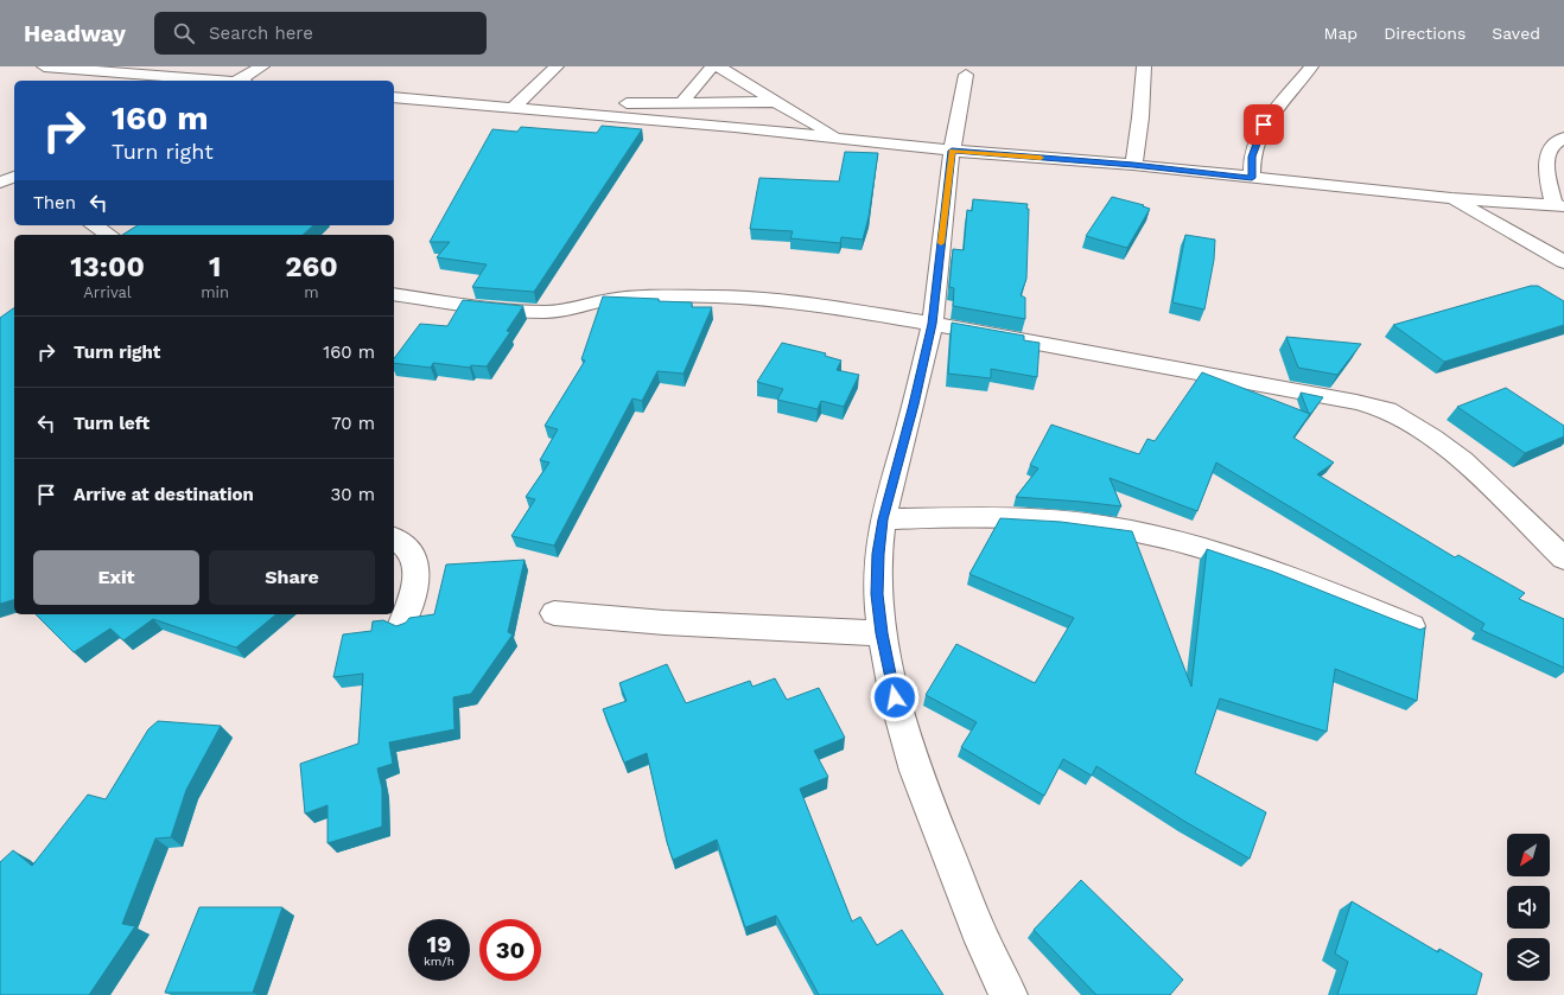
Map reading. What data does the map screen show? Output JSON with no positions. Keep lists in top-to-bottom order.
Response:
{
  "north": "bottom left",
  "page": {
    "header": "Headway",
    "search": "Search here",
    "nav": ["Map", "Directions", "Saved"],
    "turn": ["160 m", "Turn right"],
    "then": "Then",
    "eta": [
      "13:00",
      "Arrival",
      "1",
      "min",
      "260",
      "m"
    ],
    "list": [
      {
        "name": "Turn right",
        "value": "160 m"
      },
      {
        "name": "Turn left",
        "value": "70 m"
      },
      {
        "name": "Arrive at destination",
        "value": "30 m"
      }
    ],
    "buttons": ["Exit", "Share"],
    "speed": "19 km/h",
    "limit": "30"
  }
}
